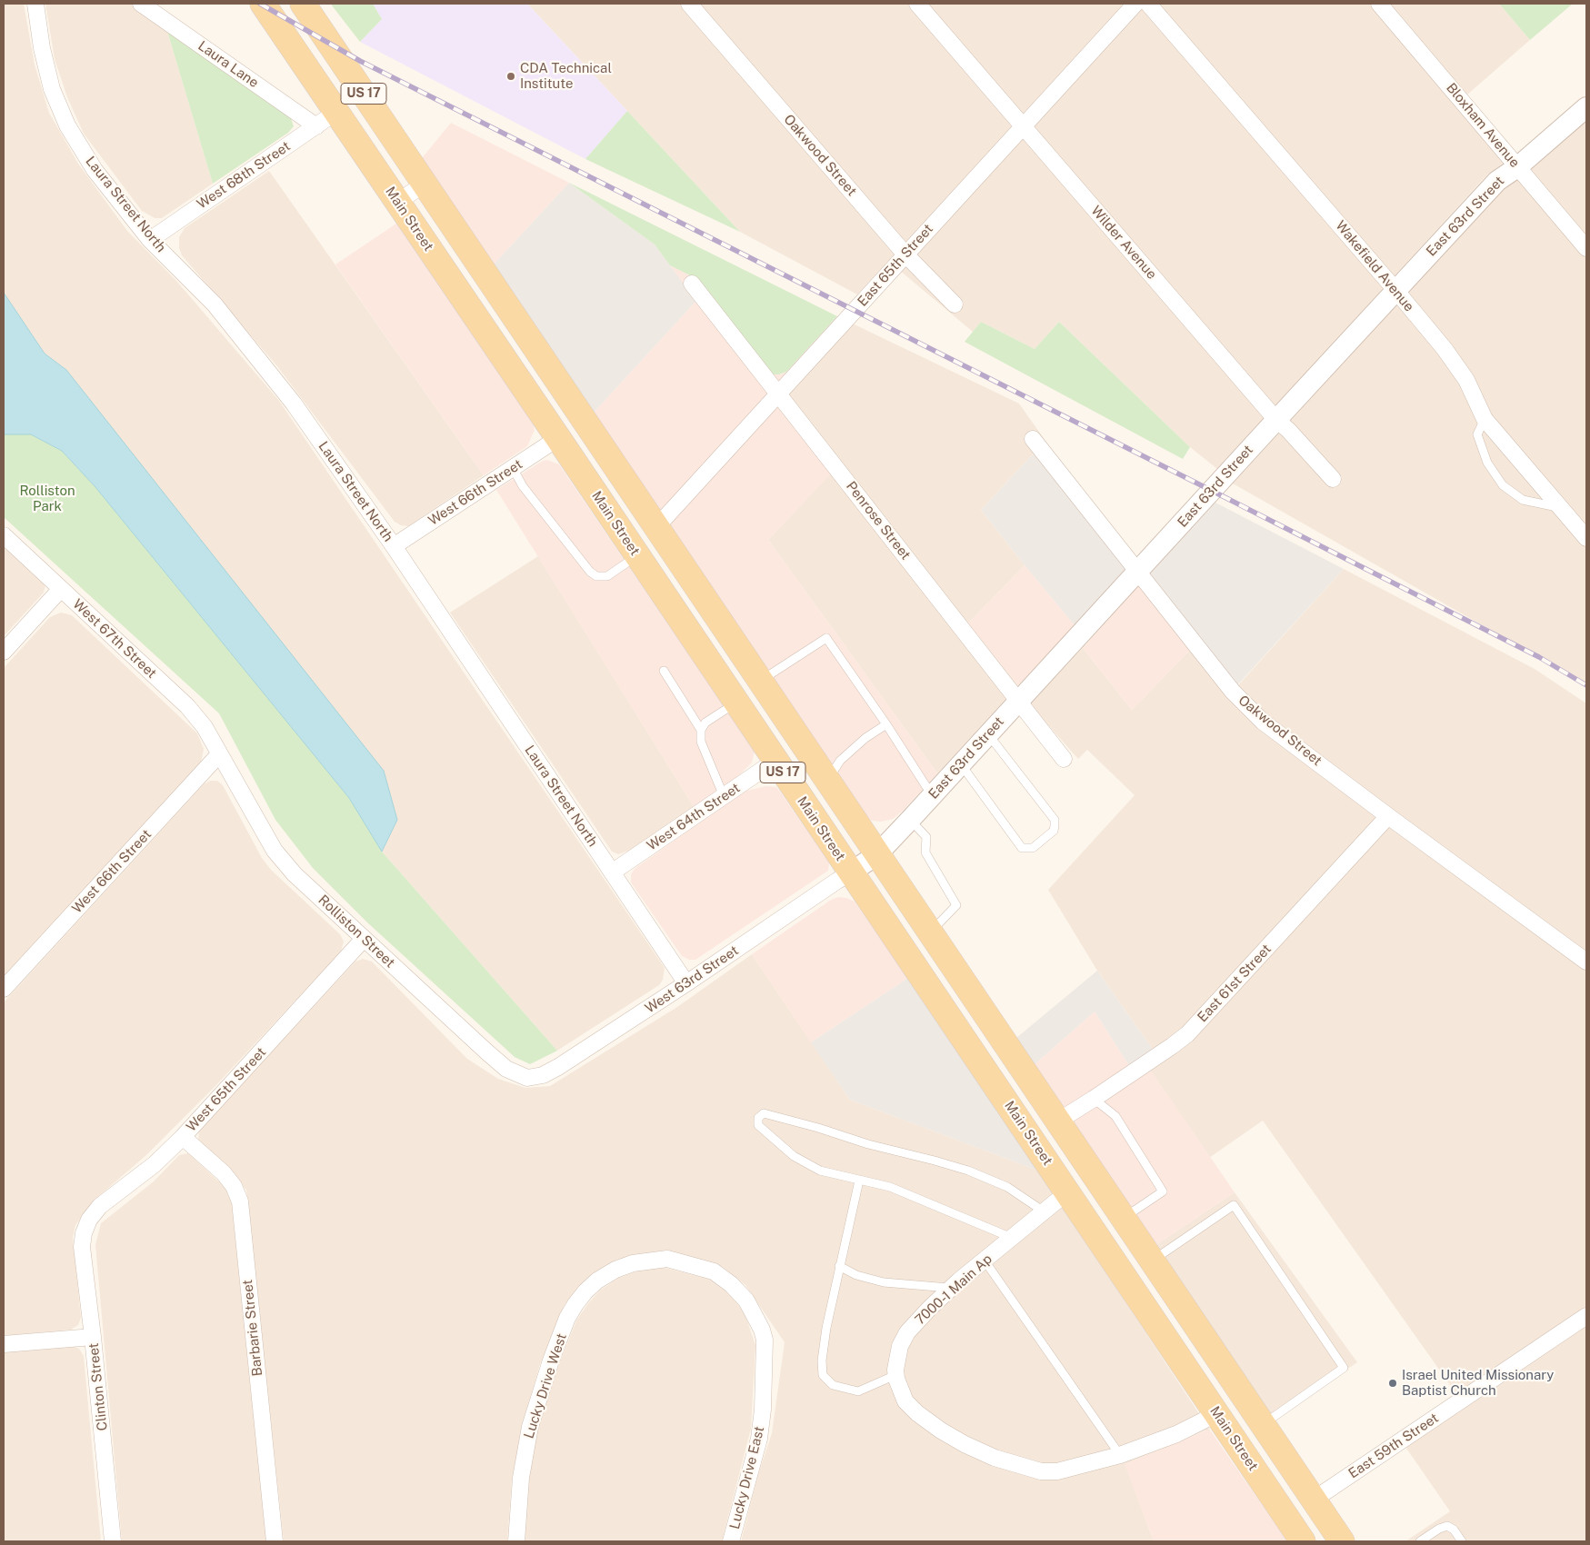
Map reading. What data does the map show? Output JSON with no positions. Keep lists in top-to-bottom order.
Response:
{
  "streets": {
    "main road": ["US 17", "Main Street"],
    "street": [
      "Laura Lane",
      "Bloxham Avenue",
      "Oakwood Street",
      "West 68th Street",
      "Laura Street North",
      "East 63rd Street",
      "Wilder Avenue",
      "East 65th Street",
      "Wakefield Avenue",
      "West 66th Street",
      "Penrose Street",
      "West 67th Street",
      "West 64th Street",
      "Rolliston Street",
      "West 63rd Street",
      "East 61st Street",
      "West 65th Street",
      "7000-1 Main Ap",
      "Barbarie Street",
      "Lucky Drive West",
      "Clinton Street",
      "East 59th Street",
      "Lucky Drive East"
    ]
  },
  "crossings": [
    ["Laura Lane", "West 68th Street"],
    ["US 17", "East 63rd Street"],
    ["US 17", "East 65th Street"],
    ["US 17", "East 61st Street"],
    ["US 17", "East 59th Street"],
    ["Bloxham Avenue", "East 63rd Street"],
    ["Oakwood Street", "East 63rd Street"],
    ["Oakwood Street", "East 65th Street"],
    ["Oakwood Street", "East 61st Street"],
    ["West 68th Street", "Laura Street North"],
    ["West 68th Street", "Main Street"],
    ["Laura Street North", "West 66th Street"],
    ["Laura Street North", "West 64th Street"],
    ["Laura Street North", "West 63rd Street"],
    ["East 63rd Street", "Main Street"],
    ["East 63rd Street", "Wilder Avenue"],
    ["East 63rd Street", "Wakefield Avenue"],
    ["East 63rd Street", "Penrose Street"],
    ["East 63rd Street", "West 63rd Street"],
    ["Main Street", "West 66th Street"],
    ["Main Street", "West 64th Street"],
    ["Main Street", "West 63rd Street"],
    ["Main Street", "7000-1 Main Ap"],
    ["Wilder Avenue", "East 65th Street"],
    ["East 65th Street", "Penrose Street"],
    ["West 66th Street", "West 67th Street"],
    ["West 66th Street", "Rolliston Street"],
    ["West 67th Street", "Rolliston Street"],
    ["Rolliston Street", "West 63rd Street"],
    ["Rolliston Street", "West 65th Street"],
    ["West 65th Street", "Barbarie Street"],
    ["West 65th Street", "Clinton Street"],
    ["Lucky Drive West", "Lucky Drive East"]
  ],
  "parks": ["Rolliston Park"],
  "places": ["CDA Technical Institute", "Israel United Missionary Baptist Church"]
}
